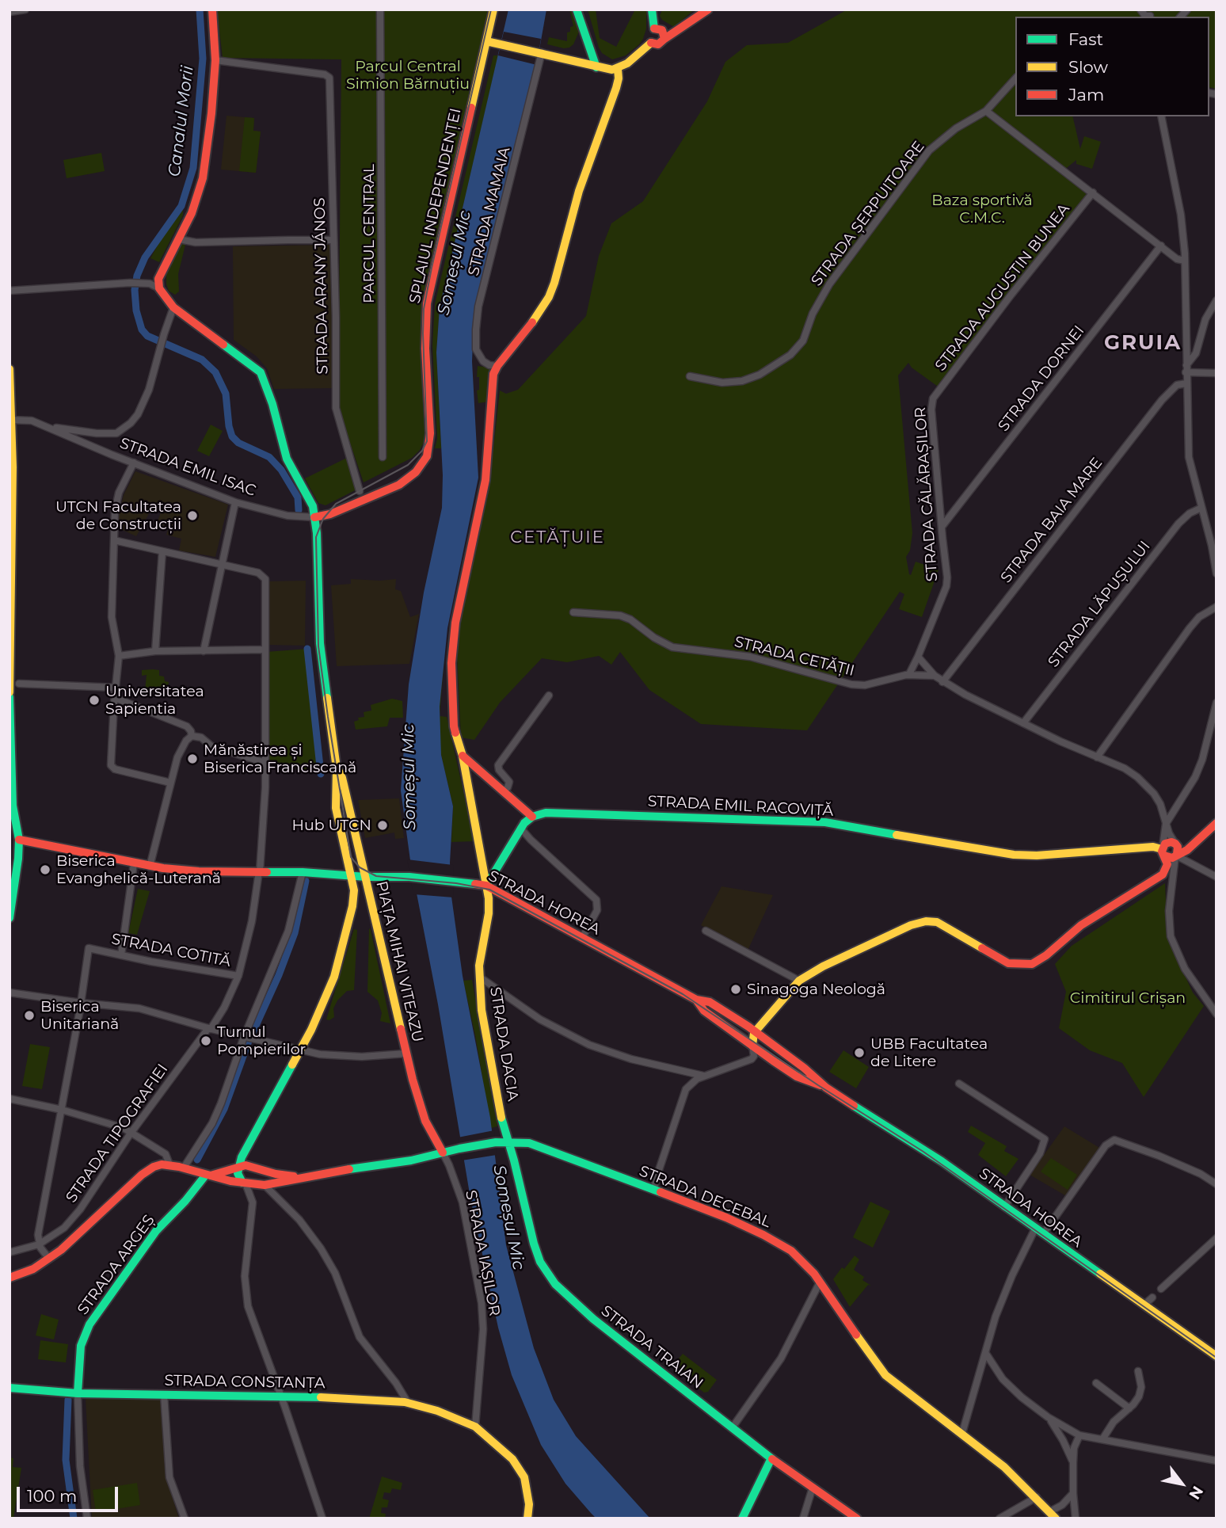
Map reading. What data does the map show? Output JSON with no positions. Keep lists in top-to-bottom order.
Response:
{
  "streets": {
    "main road": [
      "SPLAIUL INDEPENDENȚEI",
      "STRADA EMIL ISAC",
      "STRADA EMIL RACOVIȚĂ",
      "STRADA HOREA",
      "PIAȚA MIHAI VITEAZU",
      "STRADA DACIA",
      "STRADA DECEBAL",
      "STRADA ARGEȘ",
      "STRADA TRAIAN",
      "STRADA CONSTANȚA"
    ],
    "street": [
      "STRADA MAMAIA",
      "STRADA ȘERPUITOARE",
      "PARCUL CENTRAL",
      "STRADA ARANY JÁNOS",
      "STRADA AUGUSTIN BUNEA",
      "STRADA DORNEI",
      "STRADA CĂLĂRAȘILOR",
      "STRADA BAIA MARE",
      "STRADA LĂPUȘULUI",
      "STRADA CETĂȚII",
      "STRADA COTITĂ",
      "STRADA TIPOGRAFIEI",
      "STRADA IAȘILOR"
    ]
  },
  "crossings": [
    ["SPLAIUL INDEPENDENȚEI", "STRADA EMIL ISAC"],
    ["STRADA MAMAIA", "STRADA DACIA"],
    ["STRADA AUGUSTIN BUNEA", "STRADA CĂLĂRAȘILOR"],
    ["STRADA DORNEI", "STRADA CĂLĂRAȘILOR"],
    ["STRADA CĂLĂRAȘILOR", "STRADA CETĂȚII"],
    ["STRADA HOREA", "PIAȚA MIHAI VITEAZU"],
    ["STRADA HOREA", "STRADA DACIA"],
    ["STRADA HOREA", "STRADA TIPOGRAFIEI"],
    ["STRADA COTITĂ", "STRADA TIPOGRAFIEI"],
    ["PIAȚA MIHAI VITEAZU", "STRADA DECEBAL"],
    ["PIAȚA MIHAI VITEAZU", "STRADA IAȘILOR"],
    ["STRADA DACIA", "STRADA DECEBAL"],
    ["STRADA DACIA", "STRADA TRAIAN"],
    ["STRADA DECEBAL", "STRADA IAȘILOR"],
    ["STRADA DECEBAL", "STRADA TRAIAN"],
    ["STRADA IAȘILOR", "STRADA CONSTANȚA"],
    ["STRADA ARGEȘ", "STRADA CONSTANȚA"]
  ],
  "districts": ["GRUIA", "CETĂȚUIE"],
  "water": ["Canalul Morii", "Someșul Mic"],
  "parks": ["Parcul Central Simion Bărnuțiu", "Baza sportivă C.M.C.", "Cimitirul Crișan"],
  "places": [
    "UTCN Facultatea de Construcții",
    "Universitatea Sapientia",
    "Mănăstirea și Biserica Franciscană",
    "Hub UTCN",
    "Biserica Evanghelică-Luterană",
    "Sinagoga Neologă",
    "Biserica Unitariană",
    "Turnul Pompierilor",
    "UBB Facultatea de Litere"
  ],
  "legend": ["Fast", "Slow", "Jam"],
  "scale_bar": "100 m",
  "north": "bottom right"
}
